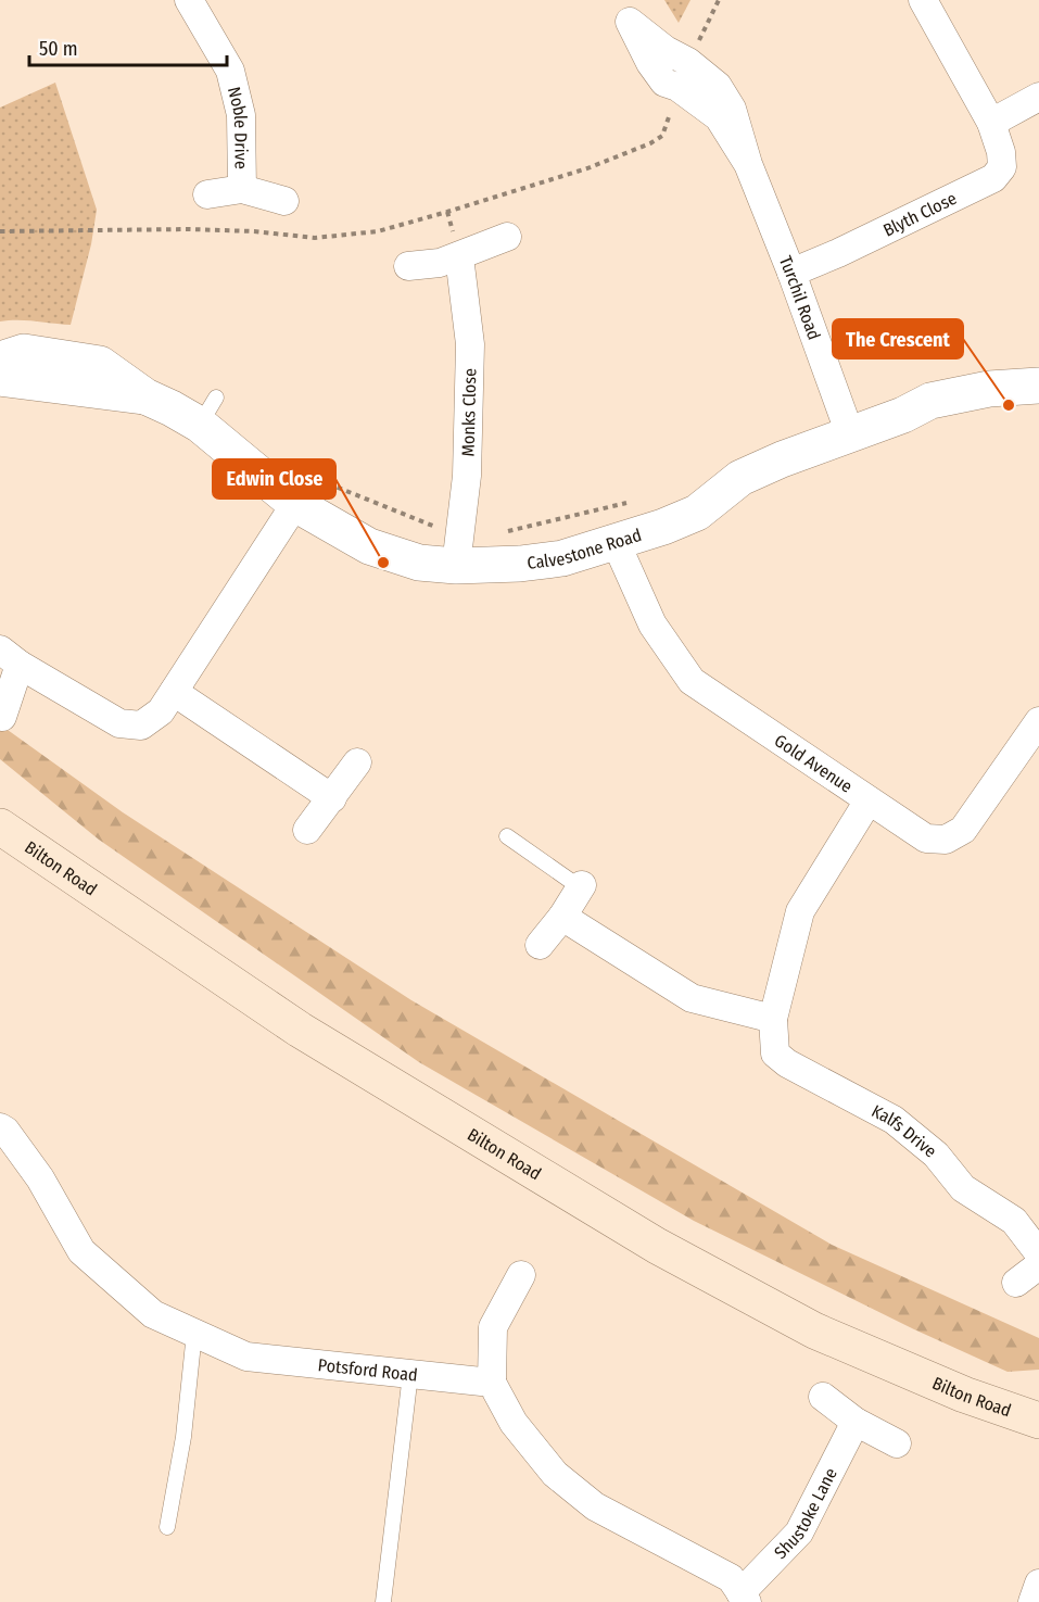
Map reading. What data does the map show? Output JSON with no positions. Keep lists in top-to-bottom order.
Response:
{
  "streets": {
    "main road": ["Bilton Road"],
    "street": [
      "Noble Drive",
      "Blyth Close",
      "Turchil Road",
      "Monks Close",
      "Calvestone Road",
      "Gold Avenue",
      "Kalfs Drive",
      "Potsford Road",
      "Shustoke Lane"
    ]
  },
  "crossings": [
    ["Blyth Close", "Turchil Road"],
    ["Turchil Road", "Calvestone Road"],
    ["Monks Close", "Calvestone Road"],
    ["Calvestone Road", "Gold Avenue"],
    ["Gold Avenue", "Kalfs Drive"]
  ],
  "places": ["The Crescent", "Edwin Close"],
  "scale_bar": "50 m"
}
